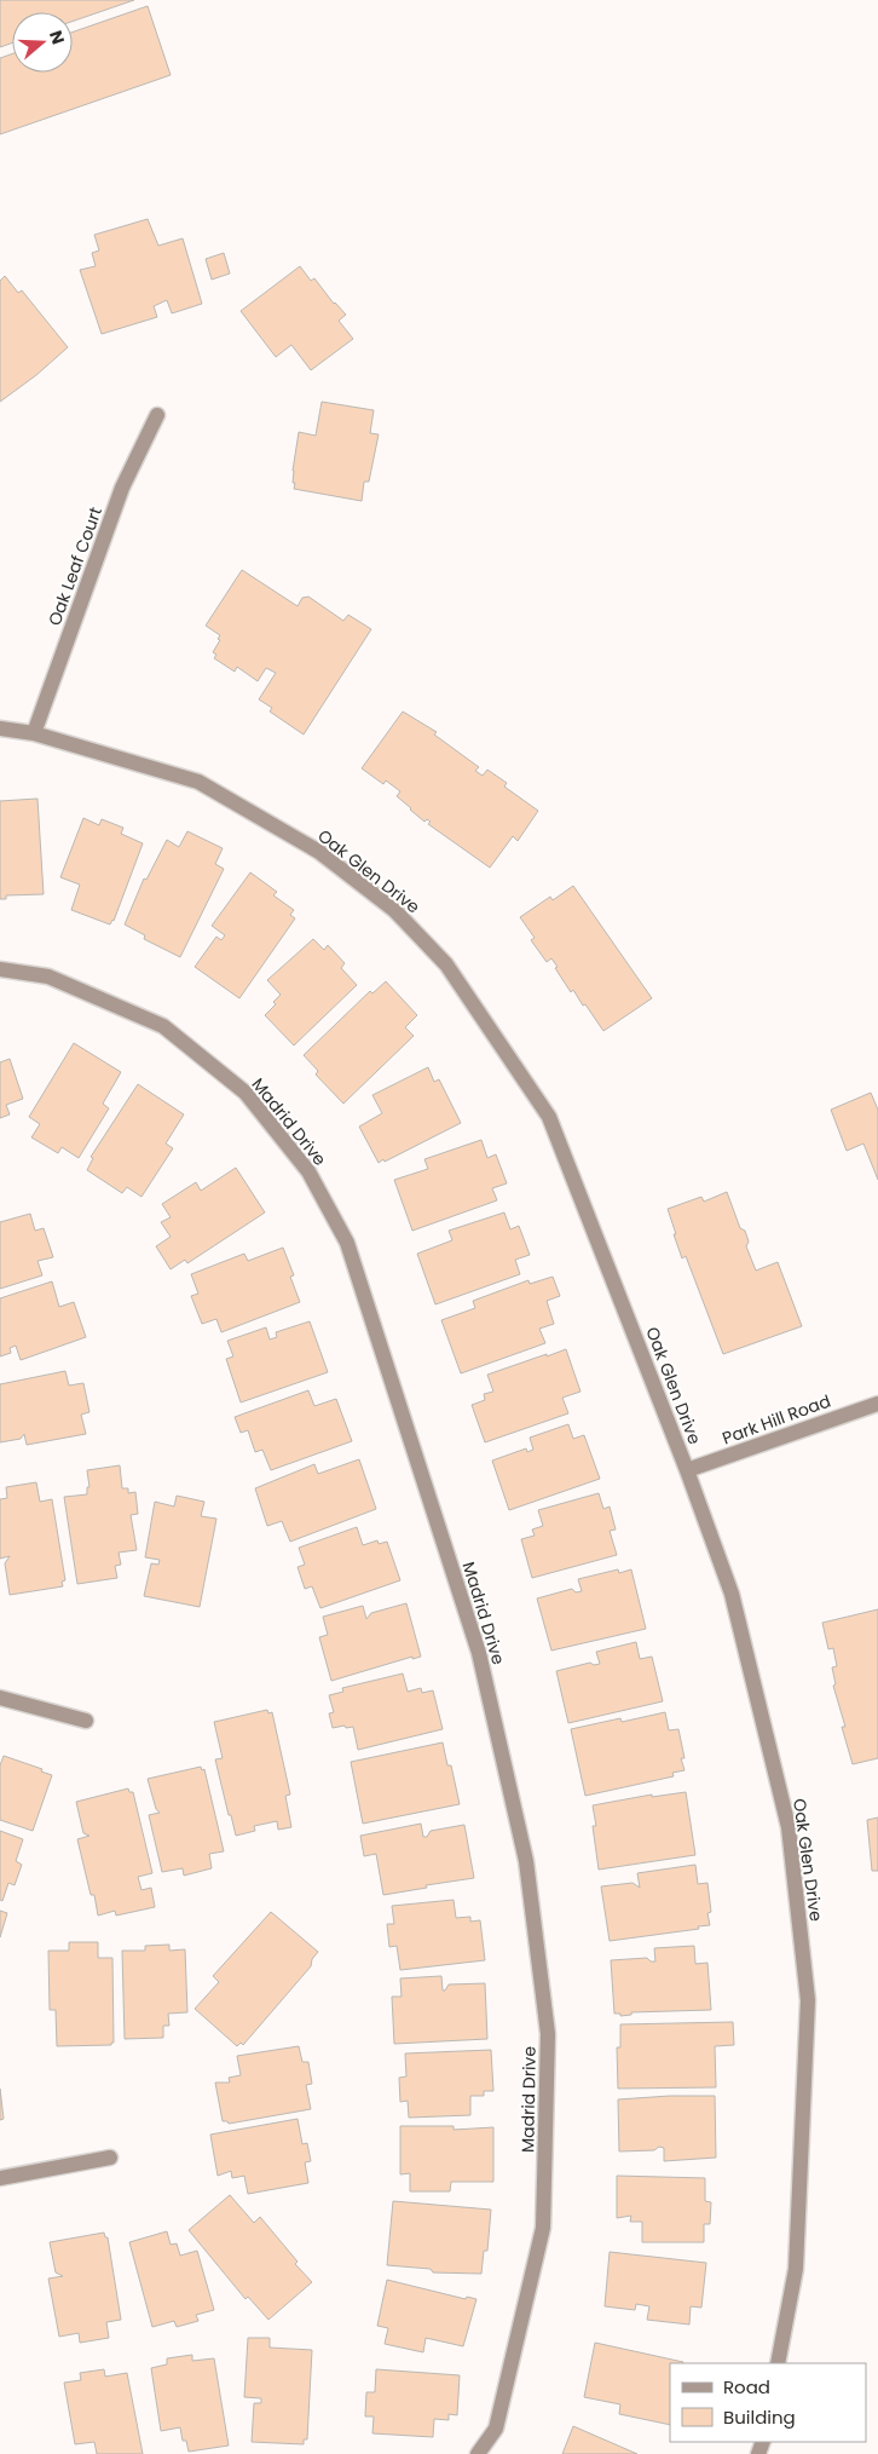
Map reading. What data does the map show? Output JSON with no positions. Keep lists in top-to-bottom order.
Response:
{
  "streets": {
    "street": [
      "Oak Leaf Court",
      "Oak Glen Drive",
      "Madrid Drive",
      "Park Hill Road"
    ]
  },
  "crossings": [
    ["Oak Leaf Court", "Oak Glen Drive"],
    ["Oak Glen Drive", "Park Hill Road"]
  ],
  "legend": ["Road", "Building"],
  "north": "right"
}
